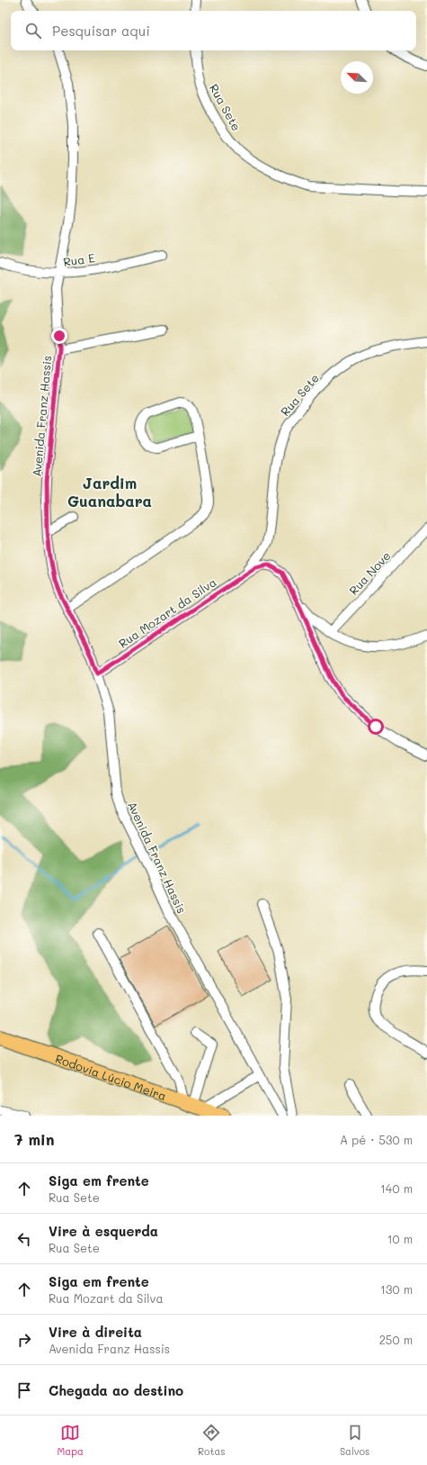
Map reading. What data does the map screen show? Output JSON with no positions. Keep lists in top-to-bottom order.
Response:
{
  "streets": {
    "main road": ["Rodovia Lúcio Meira"],
    "street": [
      "Rua Sete",
      "Rua E",
      "Avenida Franz Hassis",
      "Rua Nove",
      "Rua Mozart da Silva"
    ]
  },
  "crossings": [
    ["Rua Sete", "Rua Mozart da Silva"],
    ["Rua E", "Avenida Franz Hassis"],
    ["Avenida Franz Hassis", "Rua Mozart da Silva"]
  ],
  "districts": ["Jardim Guanabara"],
  "north": "top left",
  "page": {
    "search": "Pesquisar aqui",
    "heading": ["7 min", "A pé · 530 m"],
    "list": [
      ["Siga em frente", "Rua Sete", "140 m"],
      ["Vire à esquerda", "Rua Sete", "10 m"],
      ["Siga em frente", "Rua Mozart da Silva", "130 m"],
      ["Vire à direita", "Avenida Franz Hassis", "250 m"],
      "Chegada ao destino"
    ],
    "nav": ["Mapa", "Rotas", "Salvos"]
  }
}
